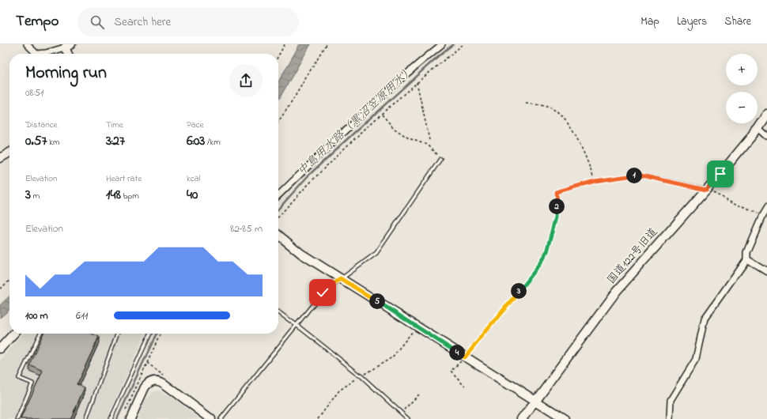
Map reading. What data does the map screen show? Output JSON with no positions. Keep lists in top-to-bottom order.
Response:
{
  "streets": {
    "street": ["国道122号旧道"]
  },
  "water": ["中島用水路（黒沼笠原用水）"],
  "page": {
    "header": "Tempo",
    "search": "Search here",
    "nav": ["Map", "Layers", "Share"],
    "map_buttons": ["+", "−"],
    "heading": ["Morning run", "08:51"],
    "stats": [
      ["Distance", "0.57 km"],
      ["Time", "3:27"],
      ["Pace", "6:03 /km"],
      ["Elevation", "3 m"],
      ["Heart rate", "148 bpm"],
      ["kcal", "40"]
    ],
    "pins": [
      "1",
      "2",
      "3",
      "5",
      "4"
    ],
    "chart": ["Elevation", "82–85 m"],
    "list": [
      {
        "name": "100 m",
        "note": "6:11"
      }
    ]
  }
}
